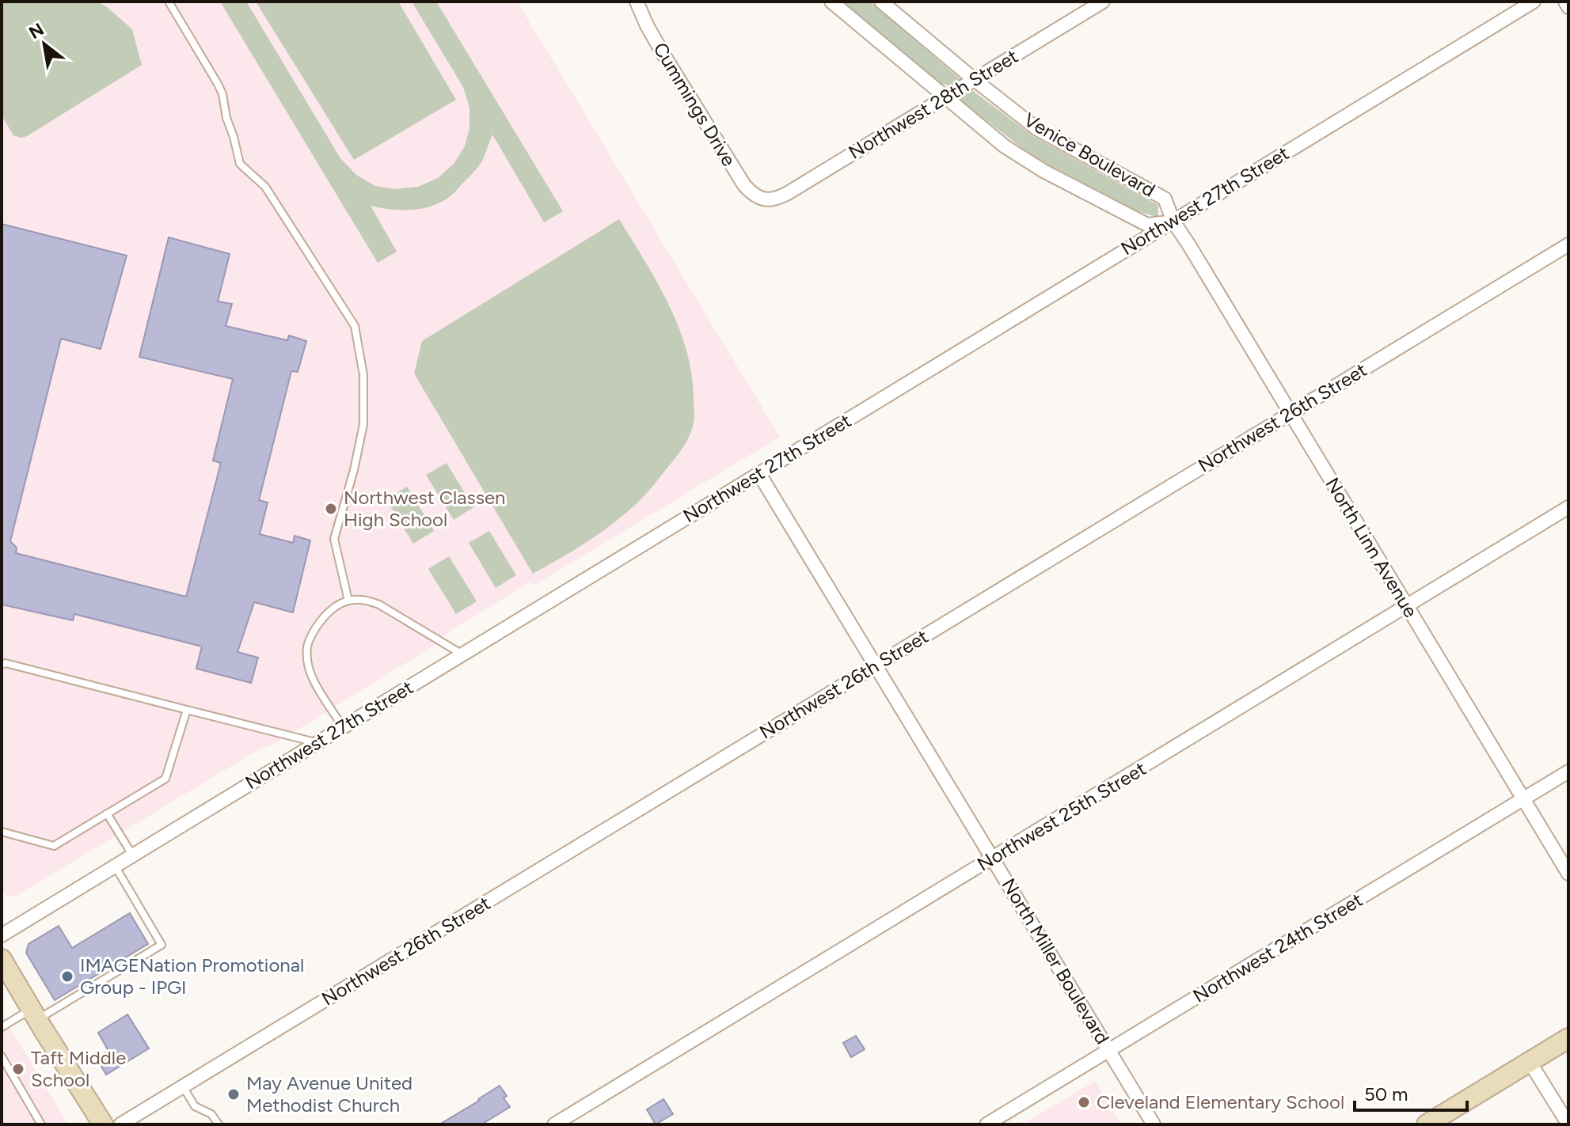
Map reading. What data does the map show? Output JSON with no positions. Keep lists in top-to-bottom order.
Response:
{
  "streets": {
    "street": [
      "Cummings Drive",
      "Northwest 28th Street",
      "Venice Boulevard",
      "Northwest 27th Street",
      "Northwest 26th Street",
      "North Linn Avenue",
      "Northwest 25th Street",
      "Northwest 24th Street",
      "North Miller Boulevard"
    ]
  },
  "crossings": [
    ["Cummings Drive", "Northwest 28th Street"],
    ["Northwest 28th Street", "Venice Boulevard"],
    ["Venice Boulevard", "Northwest 27th Street"],
    ["Venice Boulevard", "North Linn Avenue"],
    ["Northwest 27th Street", "North Linn Avenue"],
    ["Northwest 27th Street", "North Miller Boulevard"],
    ["Northwest 26th Street", "North Linn Avenue"],
    ["Northwest 26th Street", "North Miller Boulevard"],
    ["North Linn Avenue", "Northwest 25th Street"],
    ["North Linn Avenue", "Northwest 24th Street"],
    ["Northwest 25th Street", "North Miller Boulevard"],
    ["Northwest 24th Street", "North Miller Boulevard"]
  ],
  "places": [
    "Northwest Classen High School",
    "IMAGENation Promotional Group - IPGI",
    "Taft Middle School",
    "May Avenue United Methodist Church",
    "Cleveland Elementary School"
  ],
  "scale_bar": "50 m",
  "north": "top left"
}
